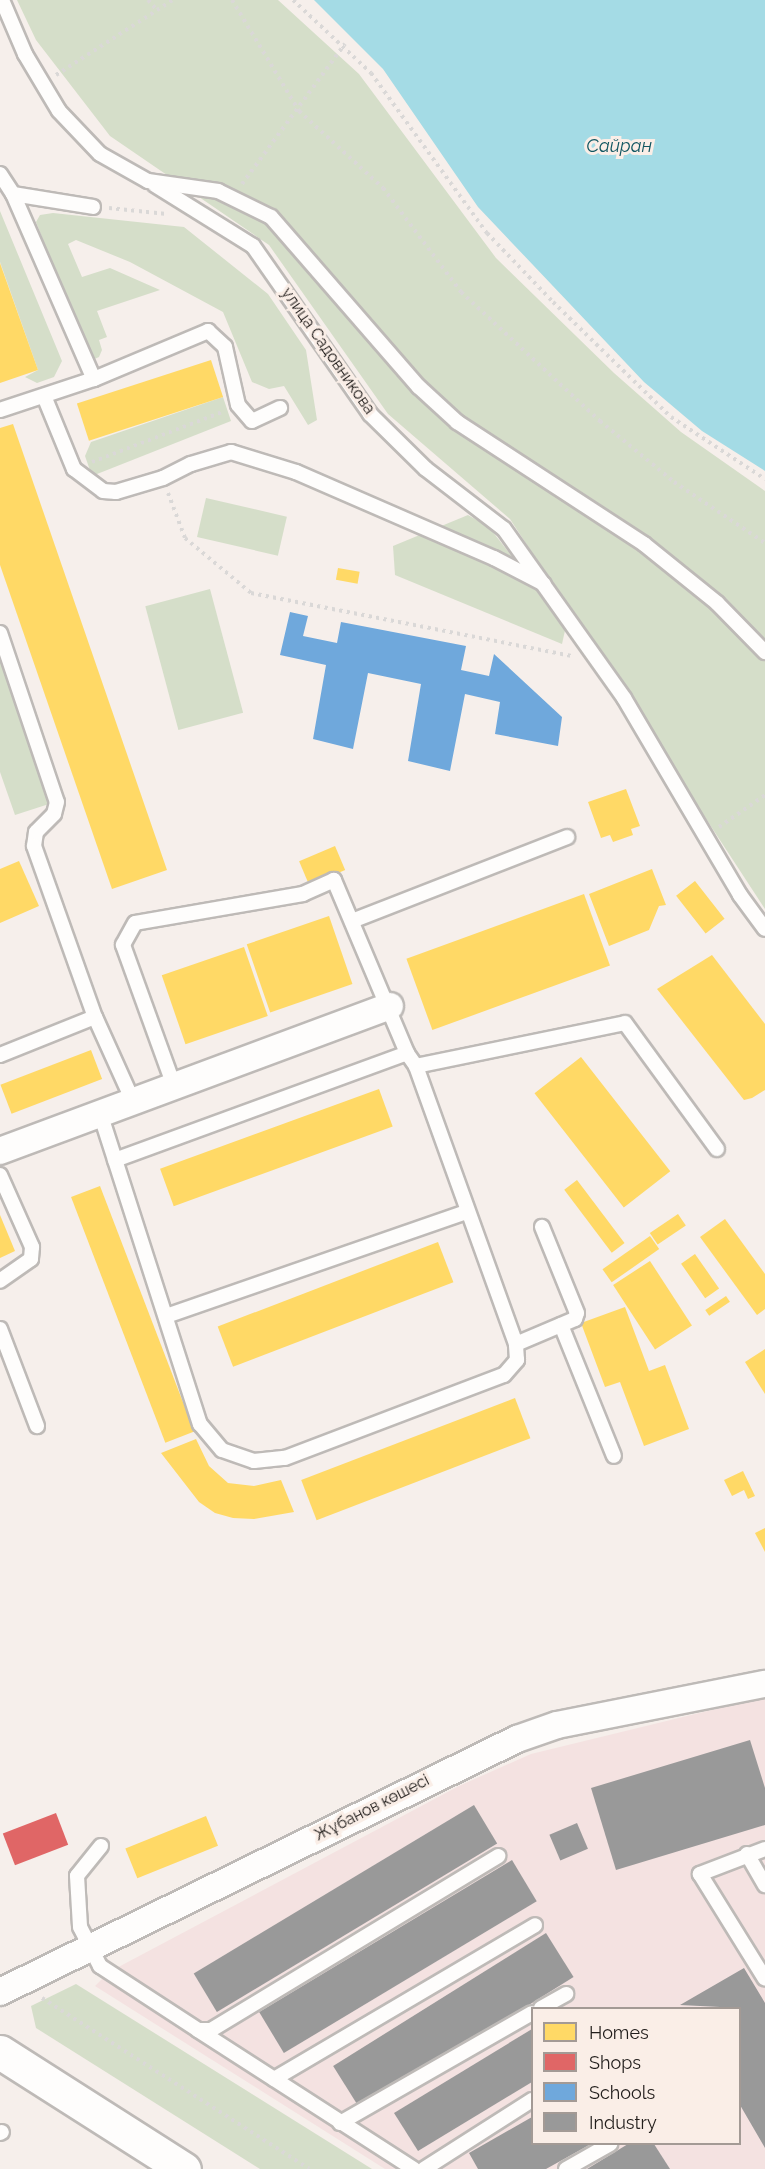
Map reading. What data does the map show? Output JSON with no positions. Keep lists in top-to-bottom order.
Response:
{
  "streets": {
    "street": ["Жұбанов көшесі"],
    "lane": ["улица Садовникова"]
  },
  "water": ["Сайран"],
  "legend": [
    "Homes",
    "Shops",
    "Schools",
    "Industry"
  ]
}
